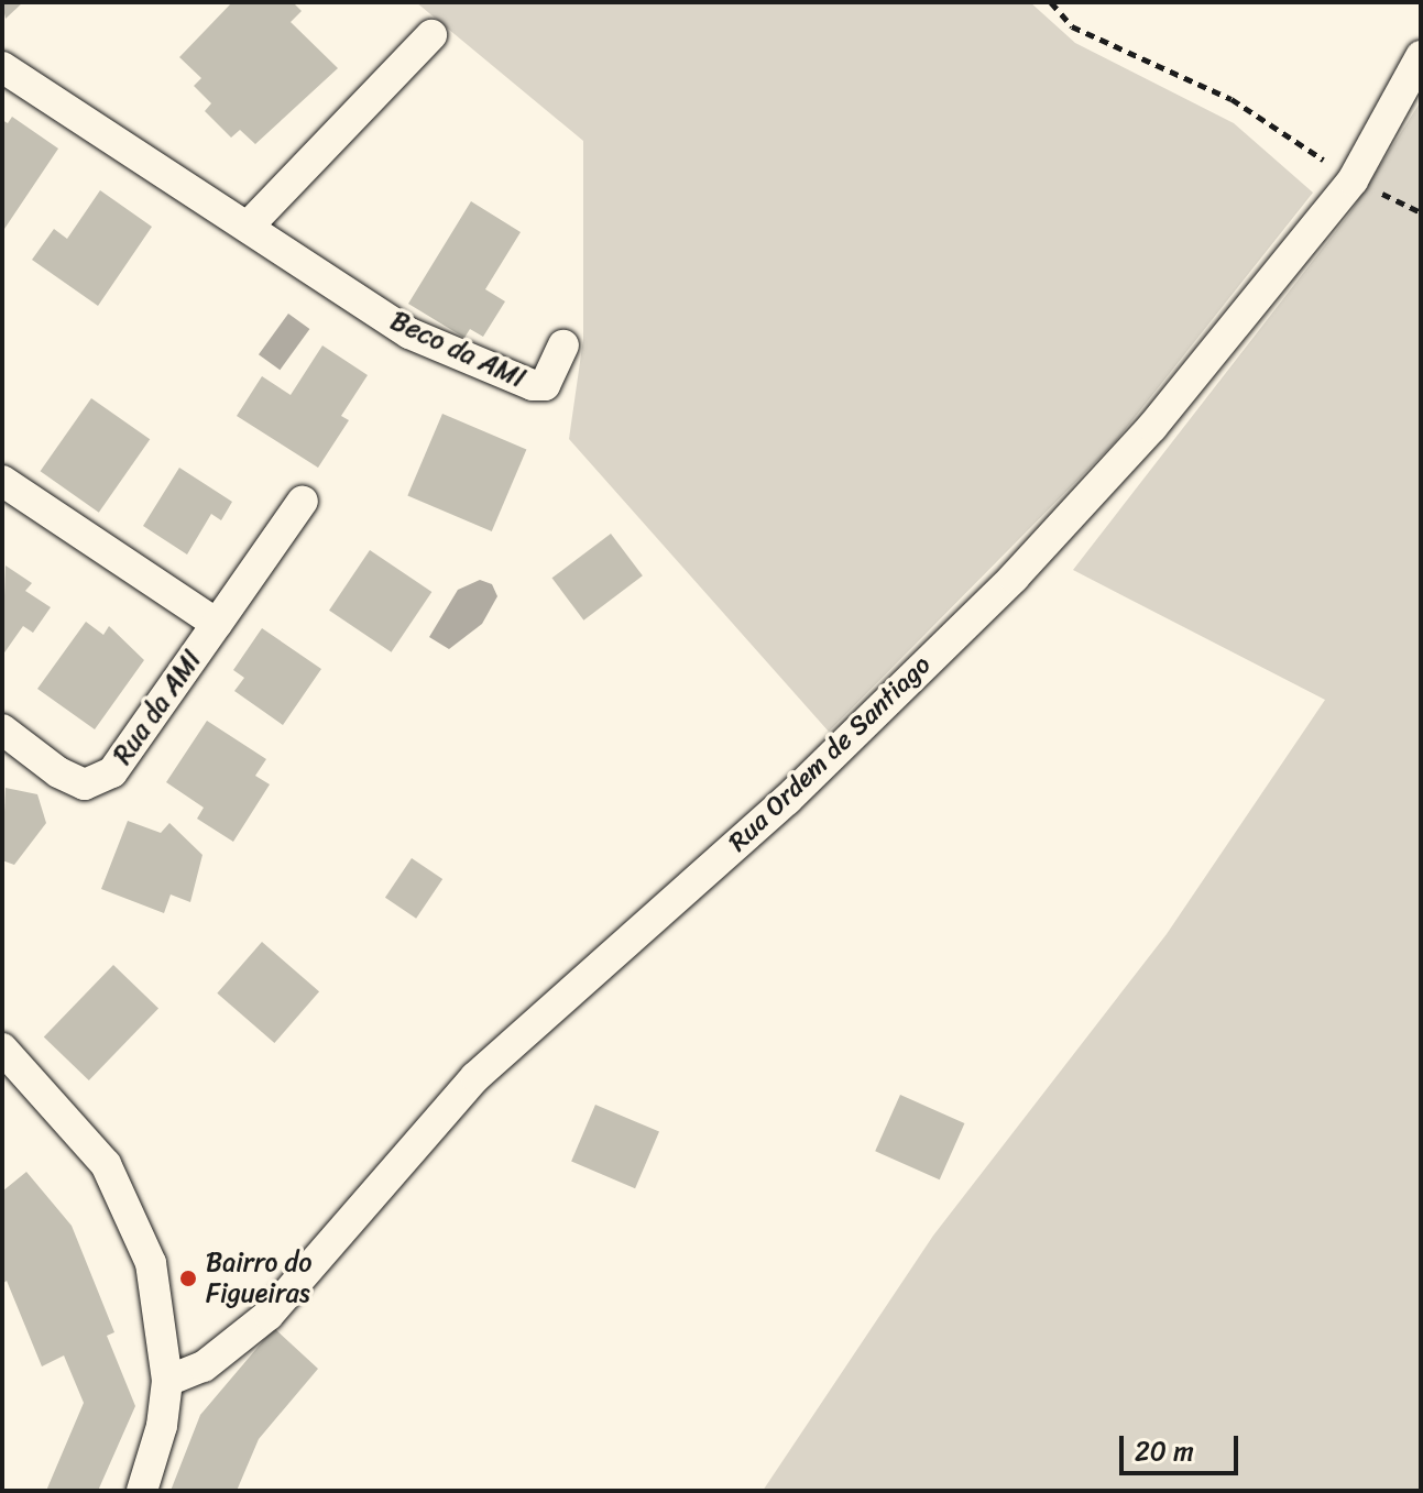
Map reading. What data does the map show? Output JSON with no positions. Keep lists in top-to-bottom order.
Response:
{
  "streets": {
    "street": ["Beco da AMI", "Rua da AMI", "Rua Ordem de Santiago"]
  },
  "places": ["Bairro do Figueiras"],
  "scale_bar": "20 m"
}
